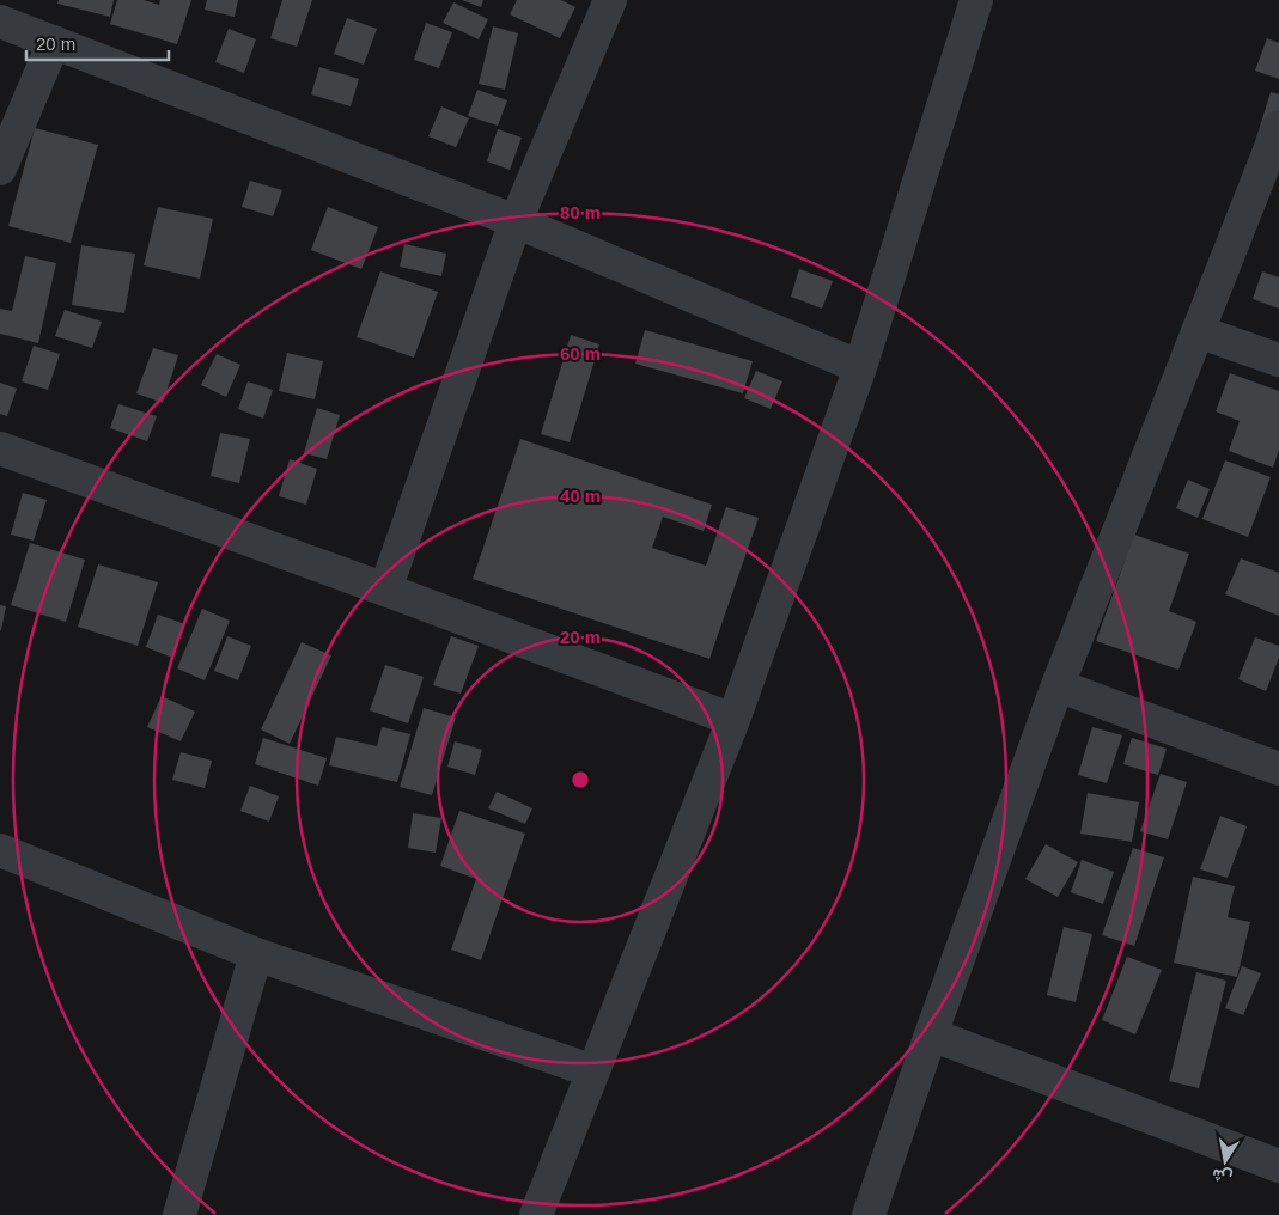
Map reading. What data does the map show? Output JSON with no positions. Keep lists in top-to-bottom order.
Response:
{
  "scale_bar": "20 m",
  "north": "bottom",
  "rings": [
    "80 m",
    "60 m",
    "40 m",
    "20 m"
  ]
}
